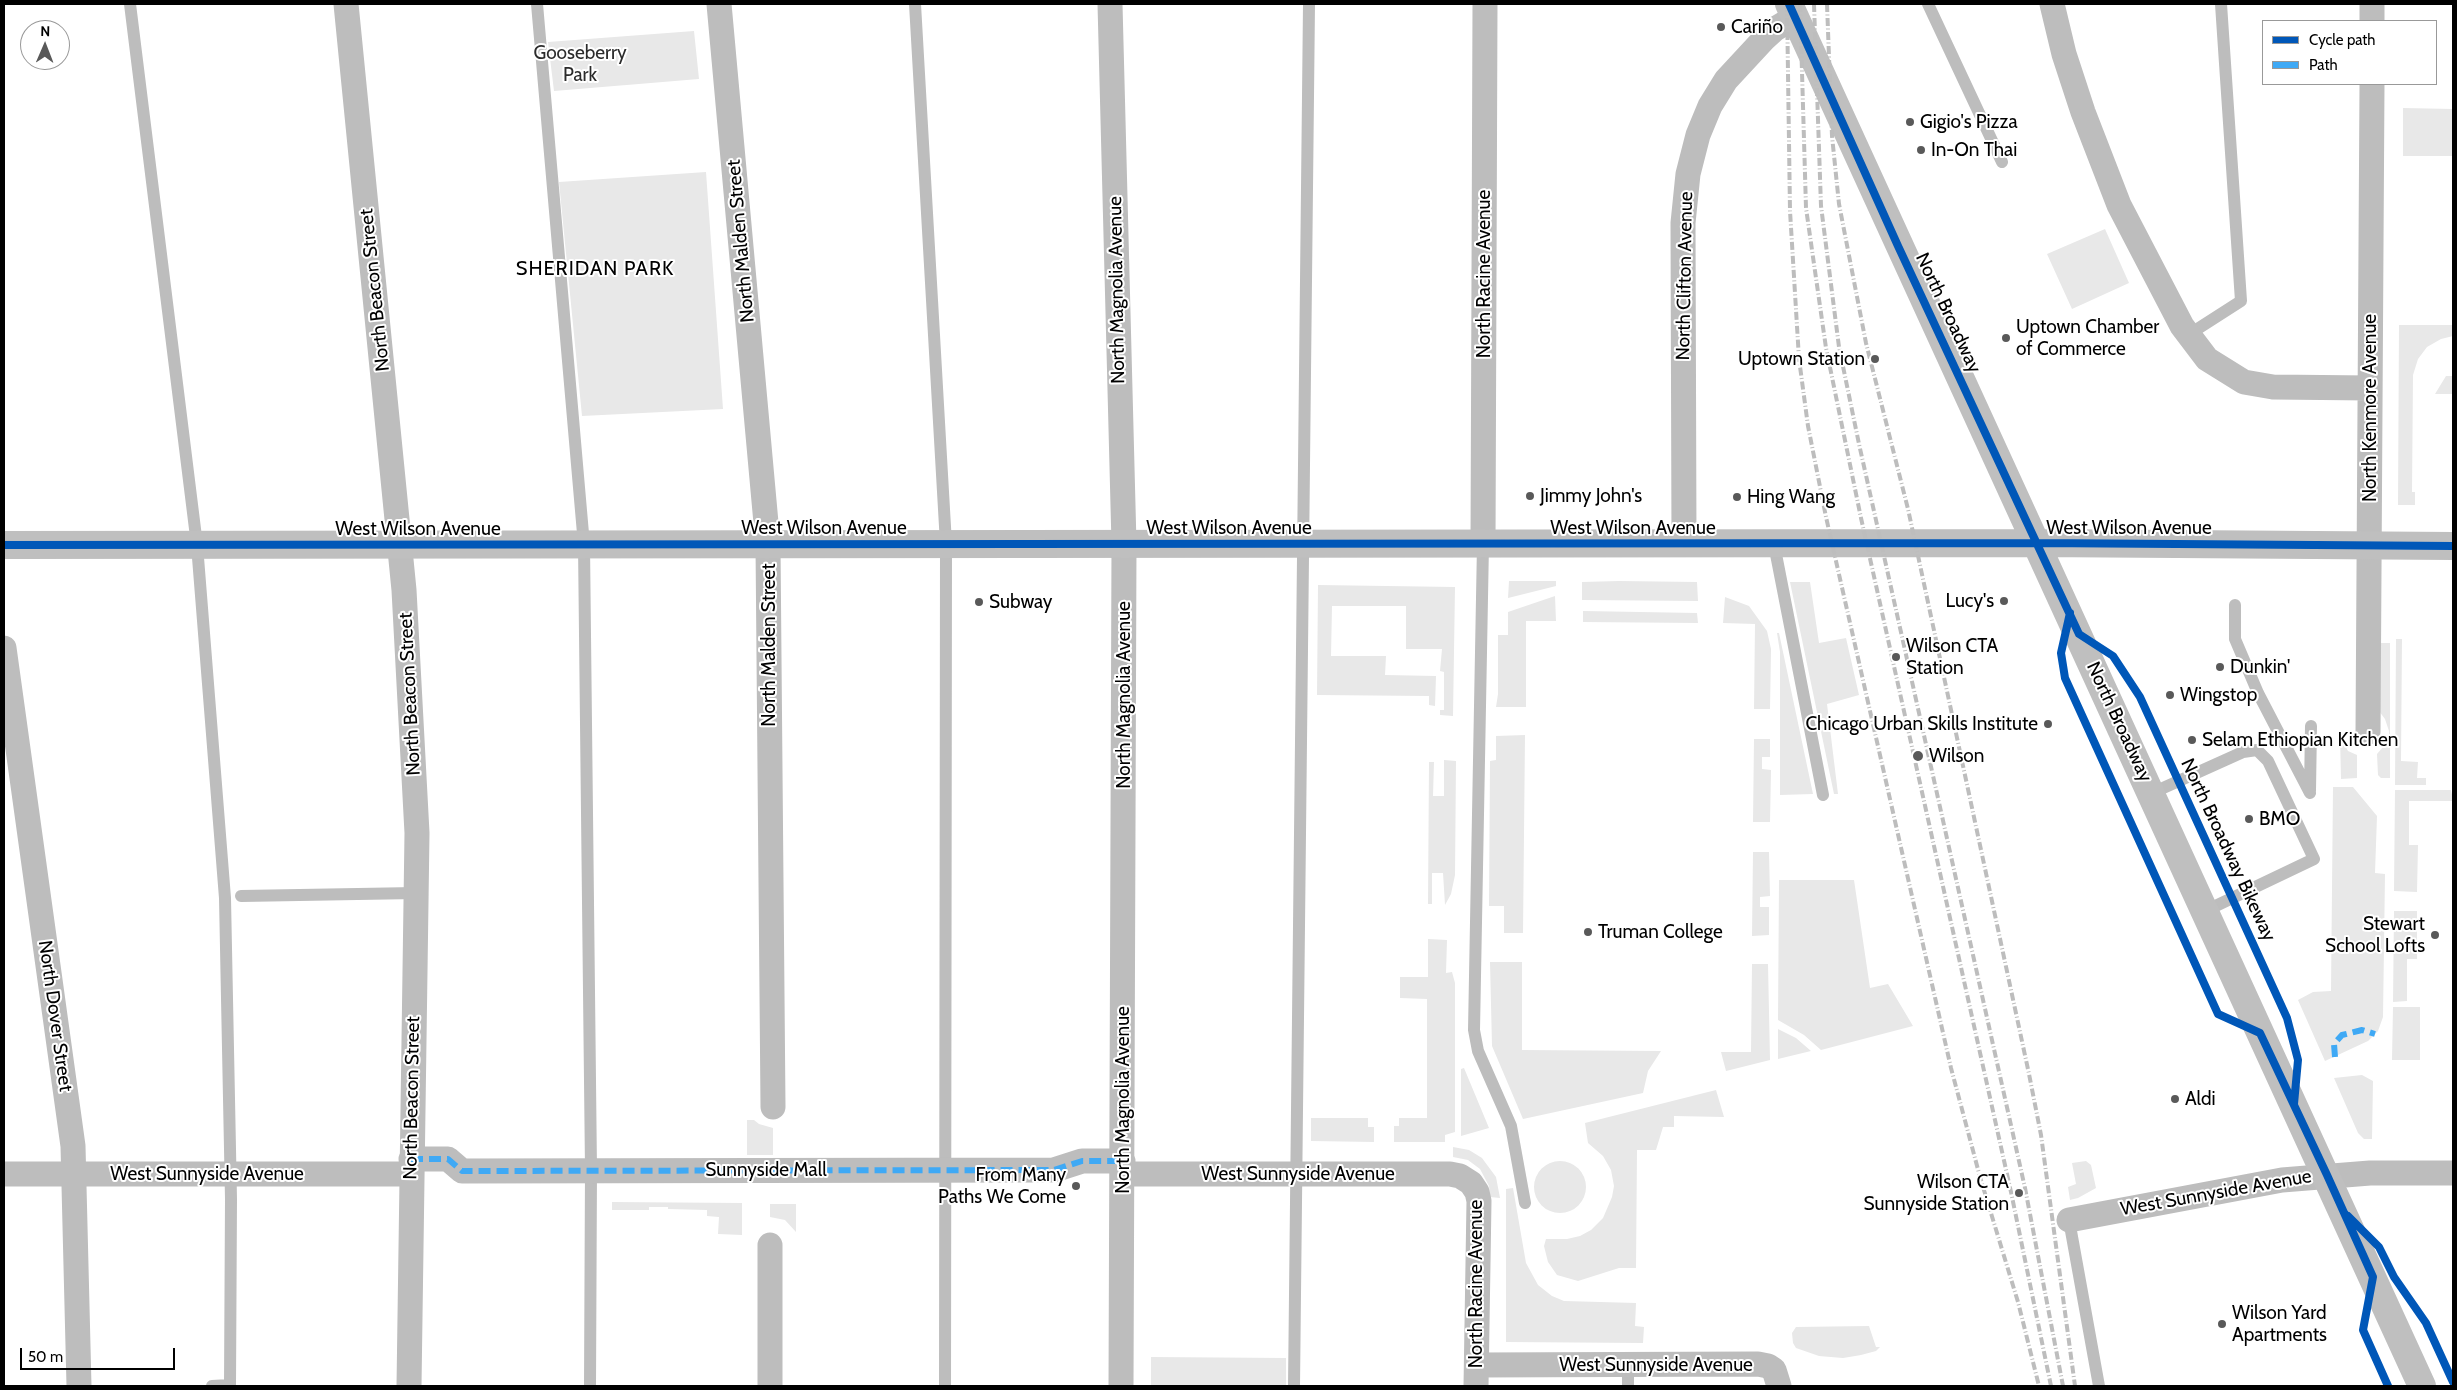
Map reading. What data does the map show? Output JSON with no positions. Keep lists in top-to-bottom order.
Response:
{
  "streets": {
    "street": [
      "North Malden Street",
      "North Racine Avenue",
      "North Clifton Avenue",
      "North Beacon Street",
      "North Magnolia Avenue",
      "North Broadway",
      "North Kenmore Avenue",
      "West Wilson Avenue",
      "North Dover Street",
      "Sunnyside Mall",
      "West Sunnyside Avenue"
    ],
    "cycle path": ["North Broadway Bikeway"]
  },
  "crossings": [
    ["North Malden Street", "West Wilson Avenue"],
    ["North Racine Avenue", "West Wilson Avenue"],
    ["North Racine Avenue", "West Sunnyside Avenue"],
    ["North Clifton Avenue", "North Broadway"],
    ["North Clifton Avenue", "West Wilson Avenue"],
    ["North Beacon Street", "West Wilson Avenue"],
    ["North Beacon Street", "Sunnyside Mall"],
    ["North Beacon Street", "West Sunnyside Avenue"],
    ["North Magnolia Avenue", "West Wilson Avenue"],
    ["North Magnolia Avenue", "Sunnyside Mall"],
    ["North Magnolia Avenue", "West Sunnyside Avenue"],
    ["North Broadway", "West Wilson Avenue"],
    ["North Broadway", "West Sunnyside Avenue"],
    ["North Kenmore Avenue", "West Wilson Avenue"],
    ["North Dover Street", "West Sunnyside Avenue"],
    ["Sunnyside Mall", "West Sunnyside Avenue"]
  ],
  "districts": ["SHERIDAN PARK"],
  "parks": ["Gooseberry Park"],
  "places": [
    "Cariño",
    "Gigio's Pizza",
    "In-On Thai",
    "Uptown Chamber of Commerce",
    "Uptown Station",
    "Jimmy John's",
    "Hing Wang",
    "Lucy's",
    "Subway",
    "Wilson CTA Station",
    "Dunkin'",
    "Wingstop",
    "Chicago Urban Skills Institute",
    "Selam Ethiopian Kitchen",
    "Wilson",
    "BMO",
    "Truman College",
    "Stewart School Lofts",
    "Aldi",
    "From Many Paths We Come",
    "Wilson CTA Sunnyside Station",
    "Wilson Yard Apartments"
  ],
  "legend": ["Cycle path", "Path"],
  "scale_bar": "50 m",
  "north": "top"
}
